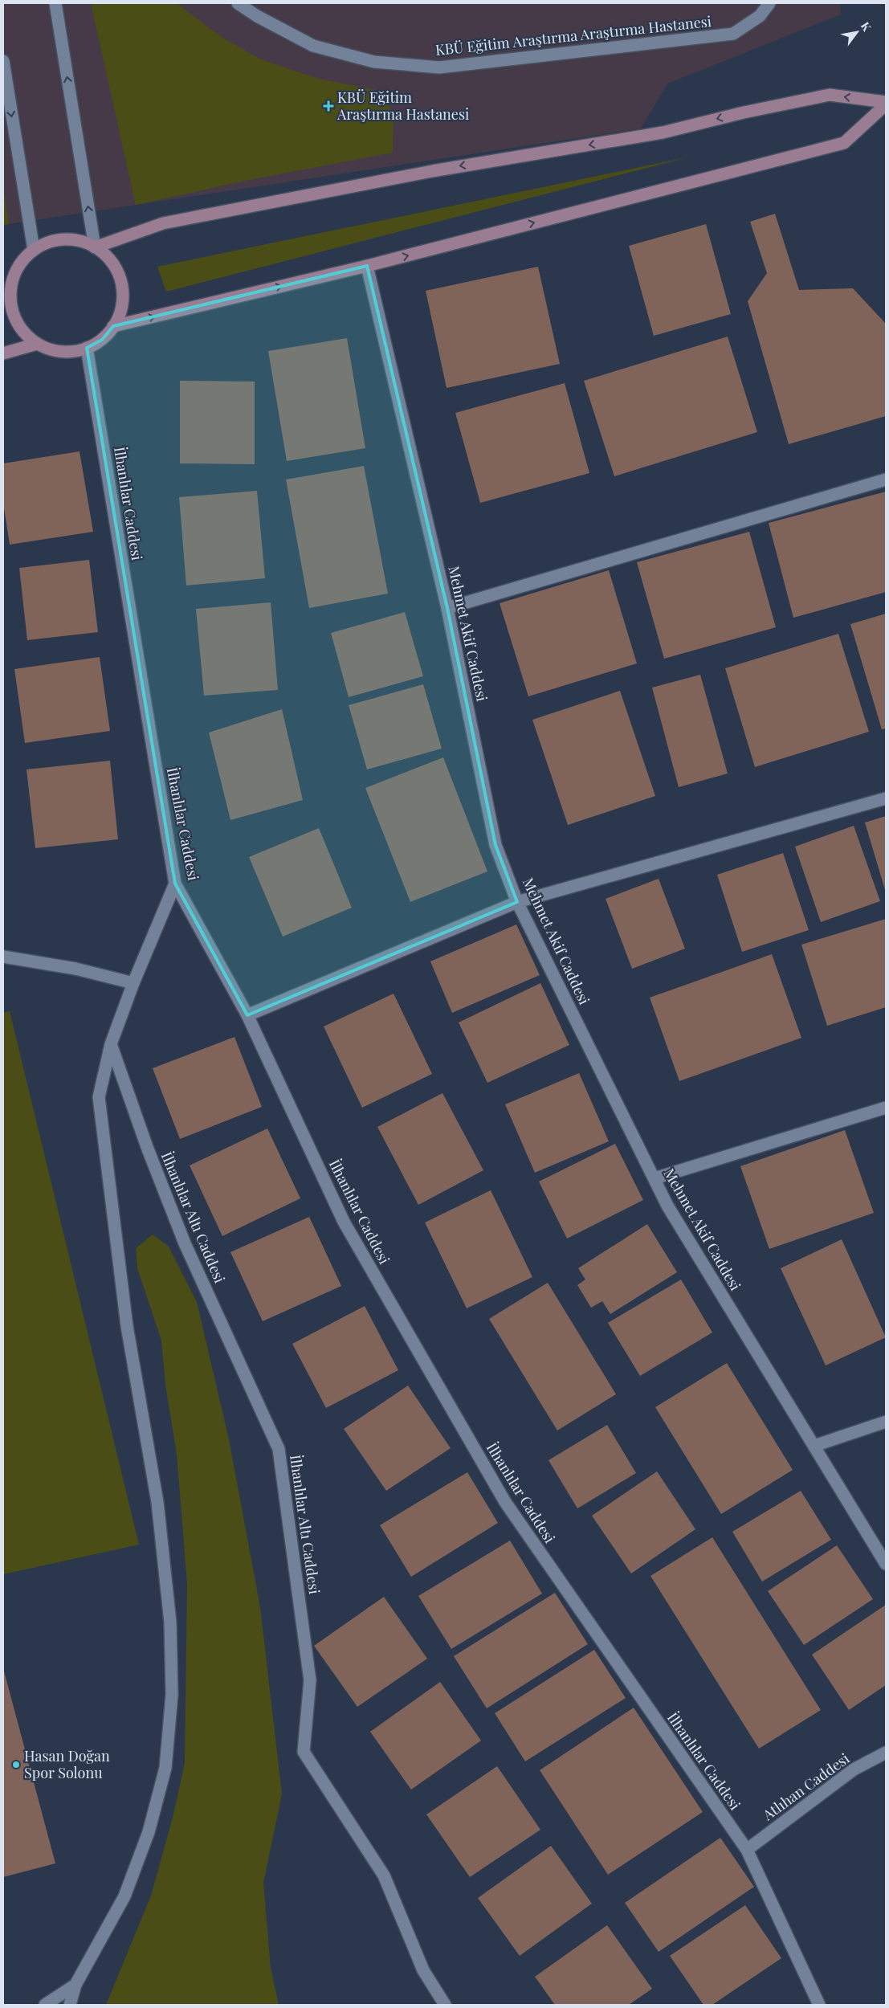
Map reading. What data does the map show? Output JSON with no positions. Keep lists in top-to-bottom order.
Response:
{
  "streets": {
    "street": [
      "KBÜ Eğitim Araştırma Araştırma Hastanesi",
      "İlhanlılar Caddesi",
      "Mehmet Akif Caddesi",
      "İlhanlılar Altı Caddesi",
      "Atlıhan Caddesi"
    ]
  },
  "crossings": [
    ["İlhanlılar Caddesi", "Atlıhan Caddesi"]
  ],
  "places": {
    "health": ["KBÜ Eğitim Araştırma Hastanesi"],
    "other": ["Hasan Doğan Spor Solonu"]
  },
  "north": "top right"
}
